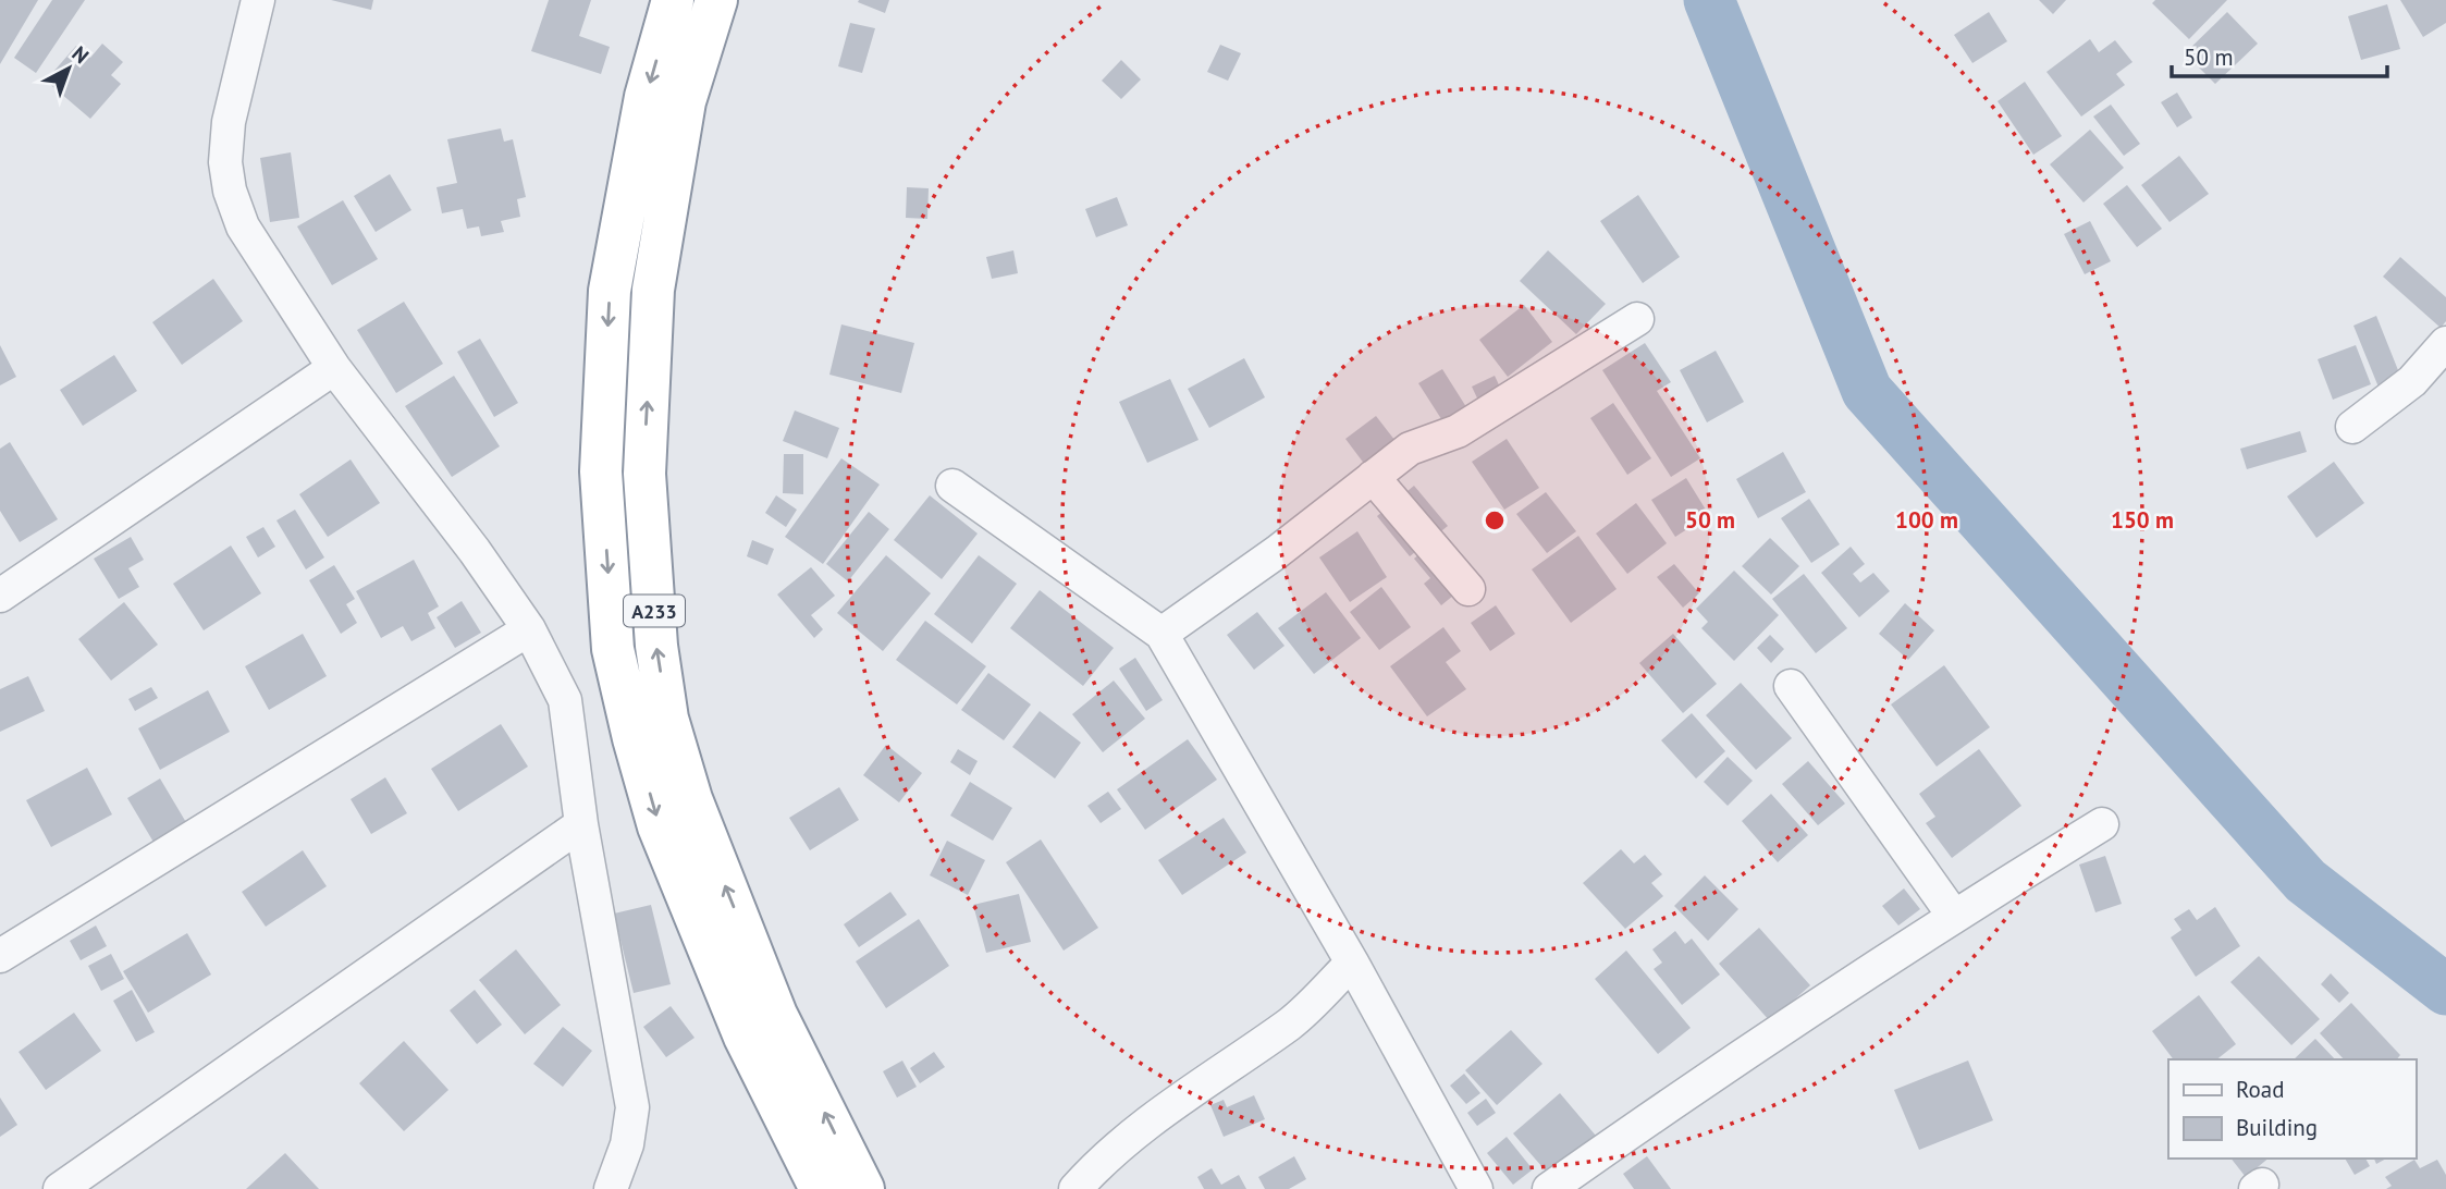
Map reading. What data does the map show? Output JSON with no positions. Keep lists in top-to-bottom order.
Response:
{
  "streets": {
    "highway": ["A233"]
  },
  "legend": ["Road", "Building"],
  "scale_bar": "50 m",
  "north": "top right",
  "rings": ["50 m", "100 m", "150 m"]
}
